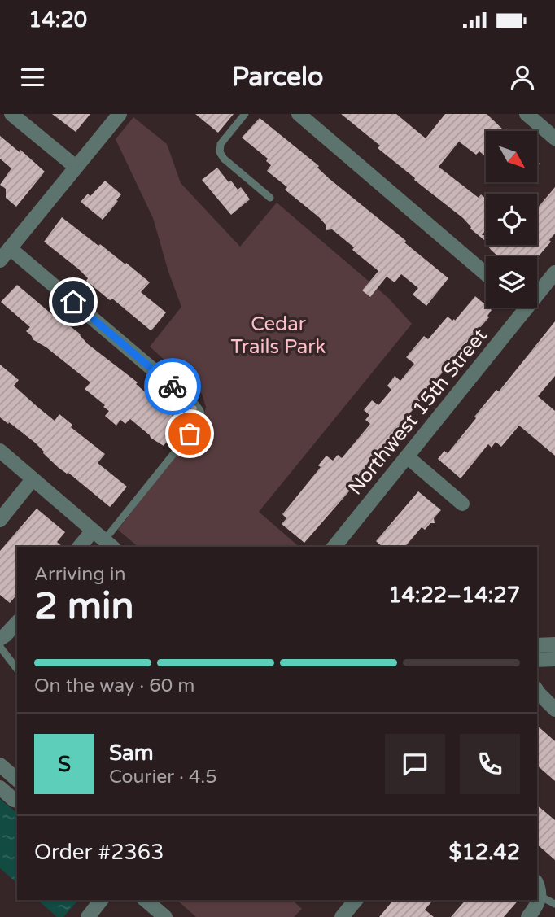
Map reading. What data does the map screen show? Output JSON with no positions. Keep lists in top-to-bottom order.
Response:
{
  "streets": {
    "street": ["Northwest 15th Street"]
  },
  "parks": ["Cedar Trails Park"],
  "north": "bottom right",
  "page": {
    "status": "14:20",
    "header": "Parcelo",
    "heading": ["2 min", "Arriving in", "14:22–14:27"],
    "panel": [
      "Sam",
      "Courier · 4.5",
      "Order #2363",
      "$12.42"
    ],
    "bar": "On the way · 60 m",
    "round": "S"
  }
}
